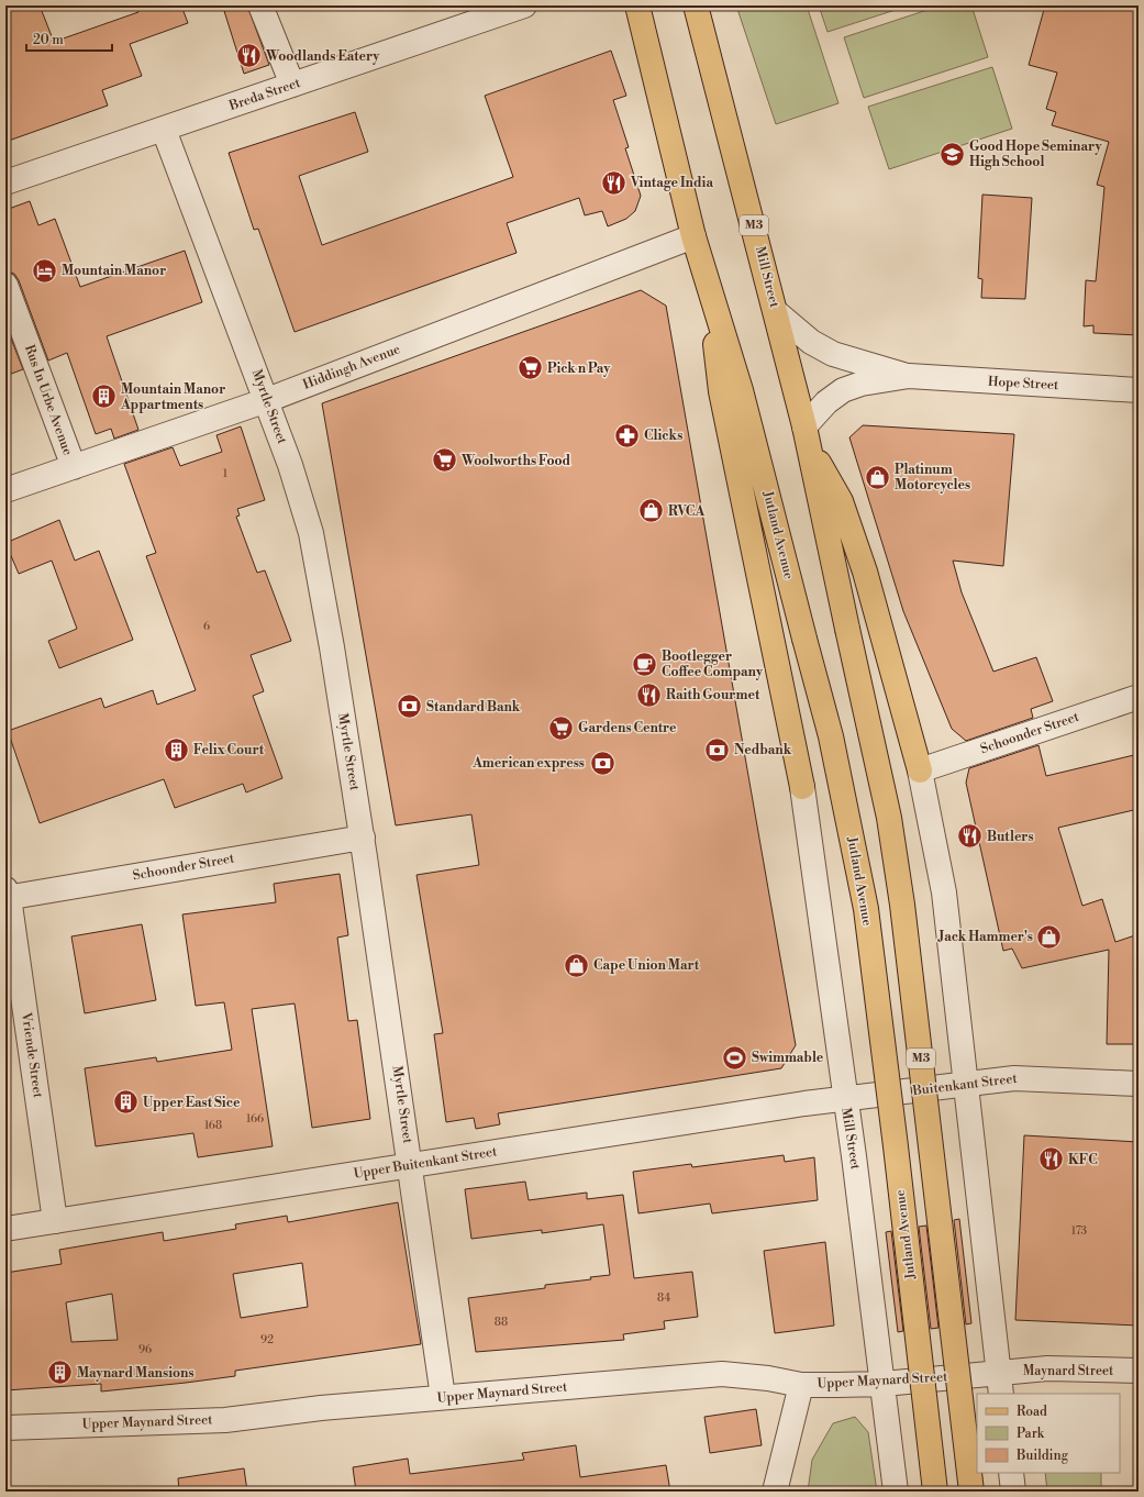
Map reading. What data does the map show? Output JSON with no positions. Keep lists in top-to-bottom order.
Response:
{
  "streets": {
    "main road": ["M3", "Mill Street", "Jutland Avenue"],
    "street": [
      "Breda Street",
      "Hiddingh Avenue",
      "Hope Street",
      "Rus In Urbe Avenue",
      "Myrtle Street",
      "Schoonder Street",
      "Vriende Street",
      "Buitenkant Street",
      "Upper Buitenkant Street",
      "Maynard Street",
      "Upper Maynard Street"
    ]
  },
  "crossings": [
    ["Breda Street", "Myrtle Street"],
    ["M3", "Mill Street"],
    ["M3", "Hope Street"],
    ["Mill Street", "Hope Street"],
    ["Mill Street", "Buitenkant Street"],
    ["Mill Street", "Upper Buitenkant Street"],
    ["Mill Street", "Upper Maynard Street"],
    ["Hiddingh Avenue", "Rus In Urbe Avenue"],
    ["Hiddingh Avenue", "Myrtle Street"],
    ["Myrtle Street", "Schoonder Street"],
    ["Myrtle Street", "Upper Buitenkant Street"],
    ["Myrtle Street", "Upper Maynard Street"],
    ["Schoonder Street", "Vriende Street"],
    ["Vriende Street", "Upper Buitenkant Street"],
    ["Buitenkant Street", "Upper Buitenkant Street"],
    ["Maynard Street", "Upper Maynard Street"]
  ],
  "places": {
    "restaurant": [
      "Woodlands Eatery",
      "Vintage India",
      "Raith Gourmet",
      "Butlers",
      "KFC"
    ],
    "school or university": ["Good Hope Seminary High School"],
    "hotel": ["Mountain Manor"],
    "supermarket": ["Pick n Pay", "Woolworths Food", "Gardens Centre"],
    "building": [
      "Mountain Manor Appartments",
      "Felix Court",
      "Upper East Sice",
      "Maynard Mansions"
    ],
    "pharmacy": ["Clicks"],
    "shop": [
      "Platinum Motorcycles",
      "RVCA",
      "Jack Hammer's",
      "Cape Union Mart"
    ],
    "cafe": ["Bootlegger Coffee Company"],
    "bank": ["Standard Bank", "Nedbank", "American express"],
    "sports": ["Swimmable"]
  },
  "house_numbers": [
    "1",
    "6",
    "166",
    "168",
    "173",
    "84",
    "88",
    "92",
    "96"
  ],
  "legend": ["Road", "Park", "Building"],
  "scale_bar": "20 m"
}
